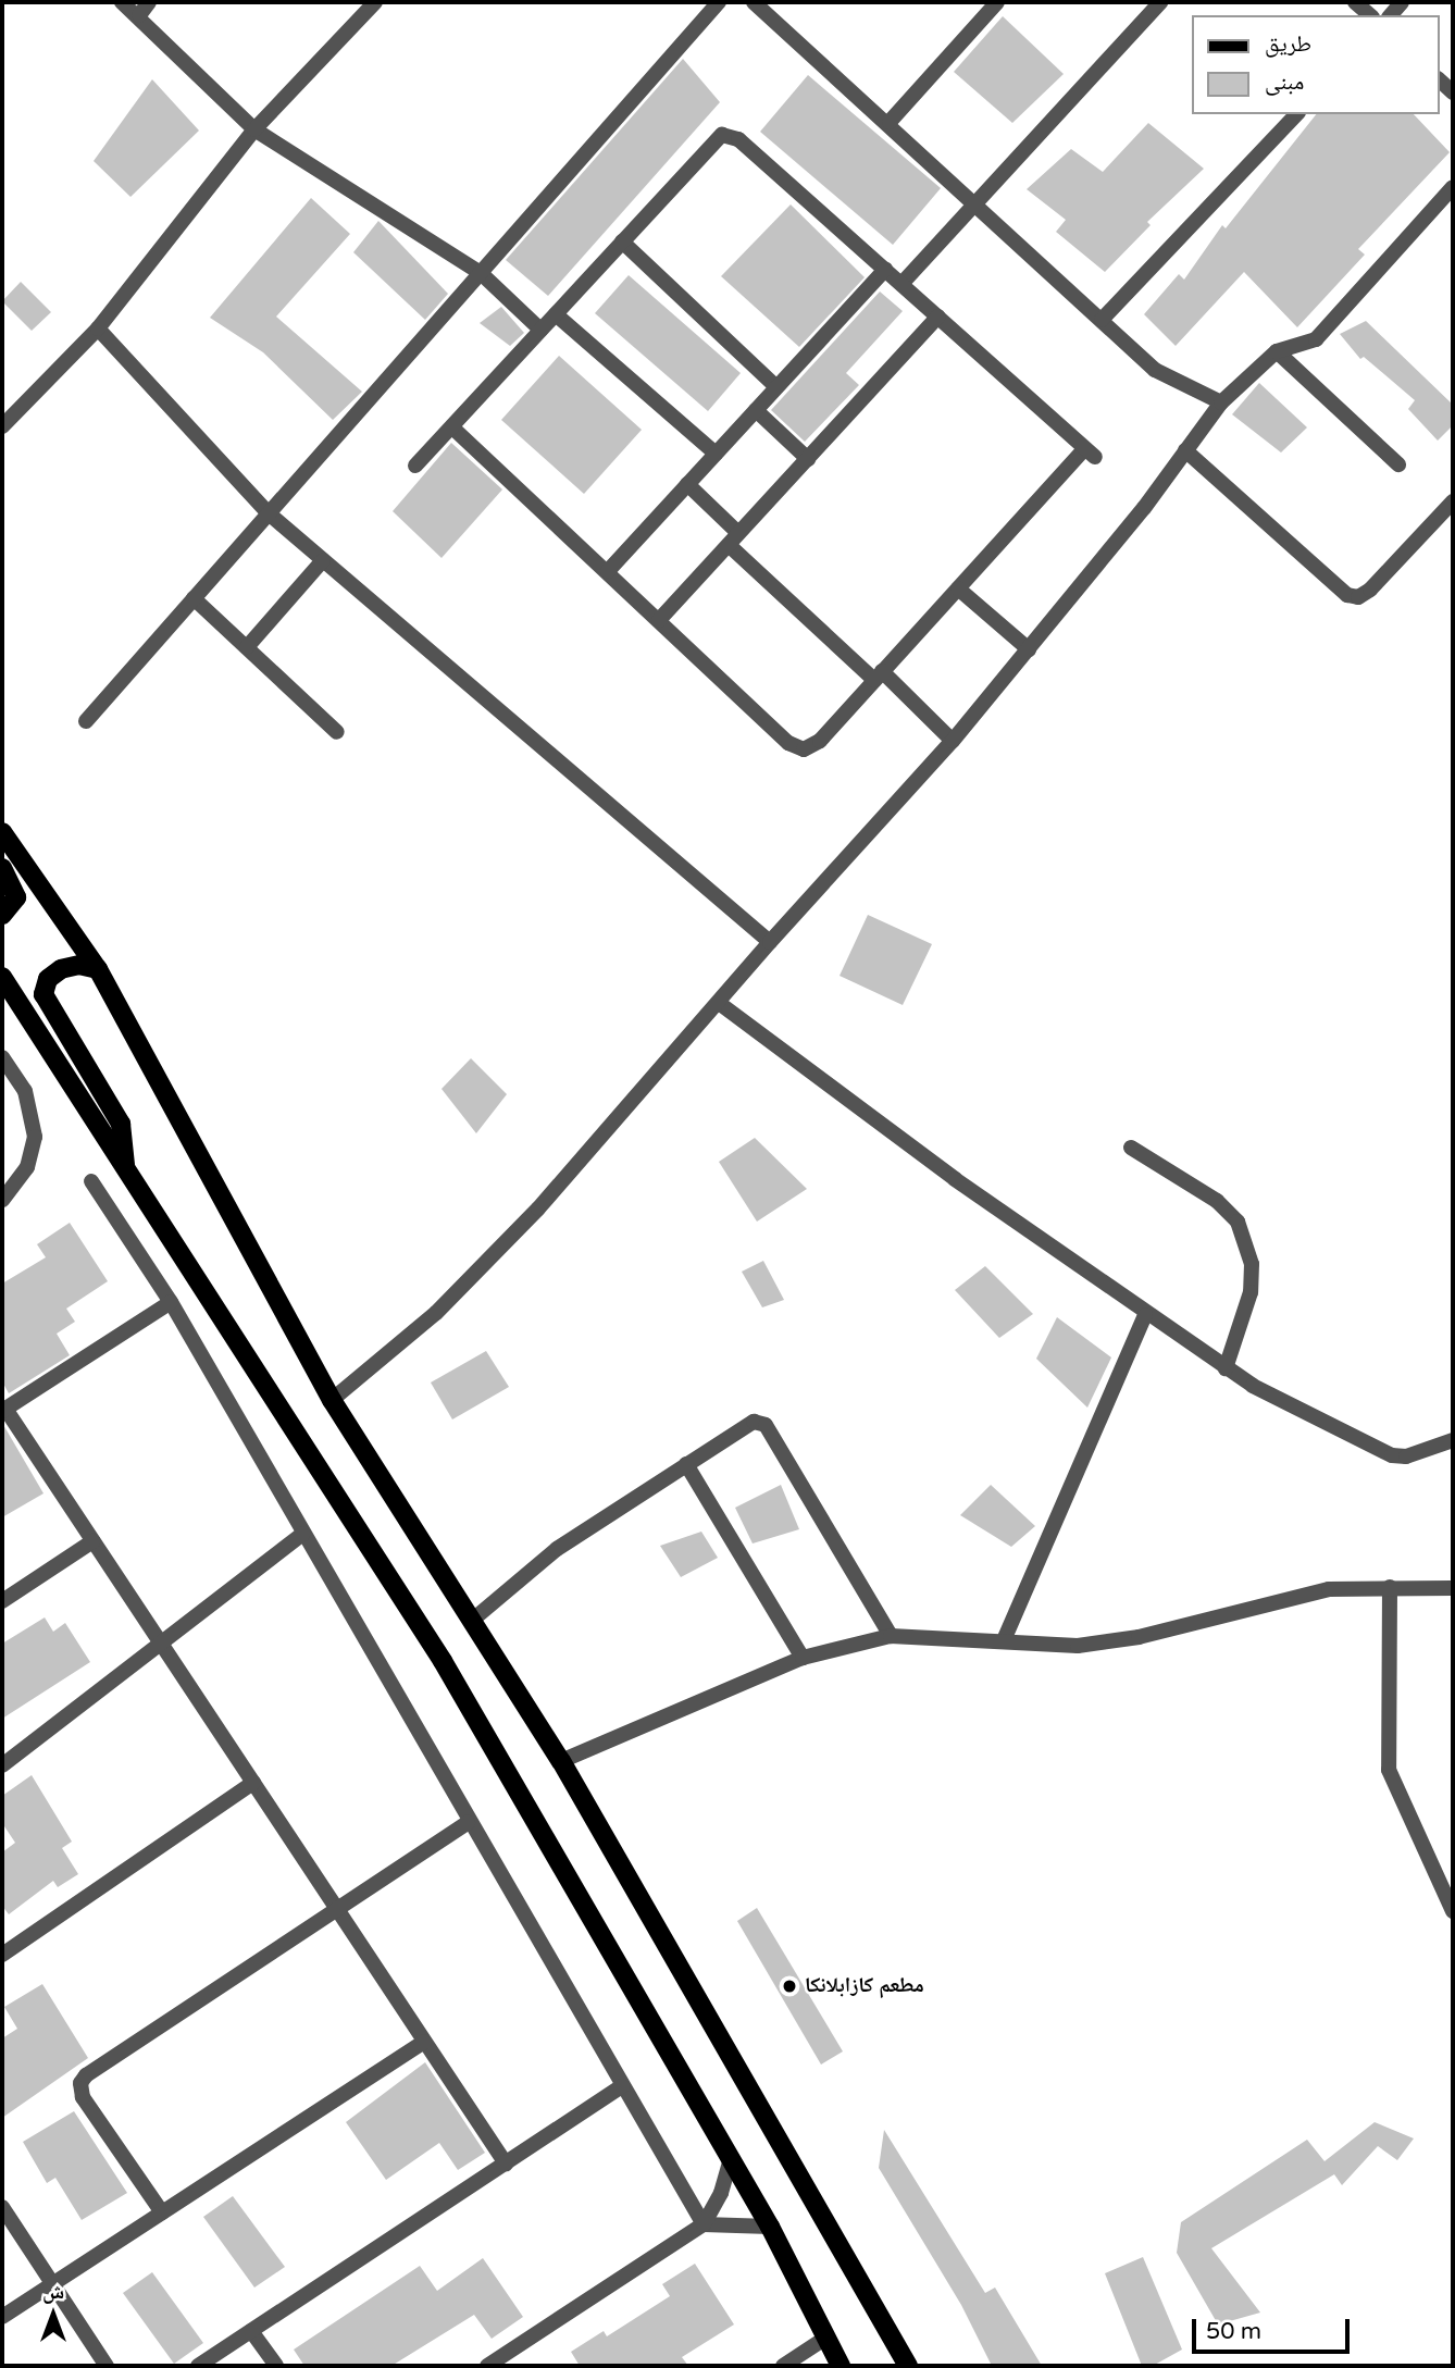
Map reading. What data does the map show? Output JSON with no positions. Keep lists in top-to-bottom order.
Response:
{
  "places": ["مطعم كازابلانكا"],
  "legend": ["طريق", "مبنى"],
  "scale_bar": "50 m",
  "north": "top"
}
